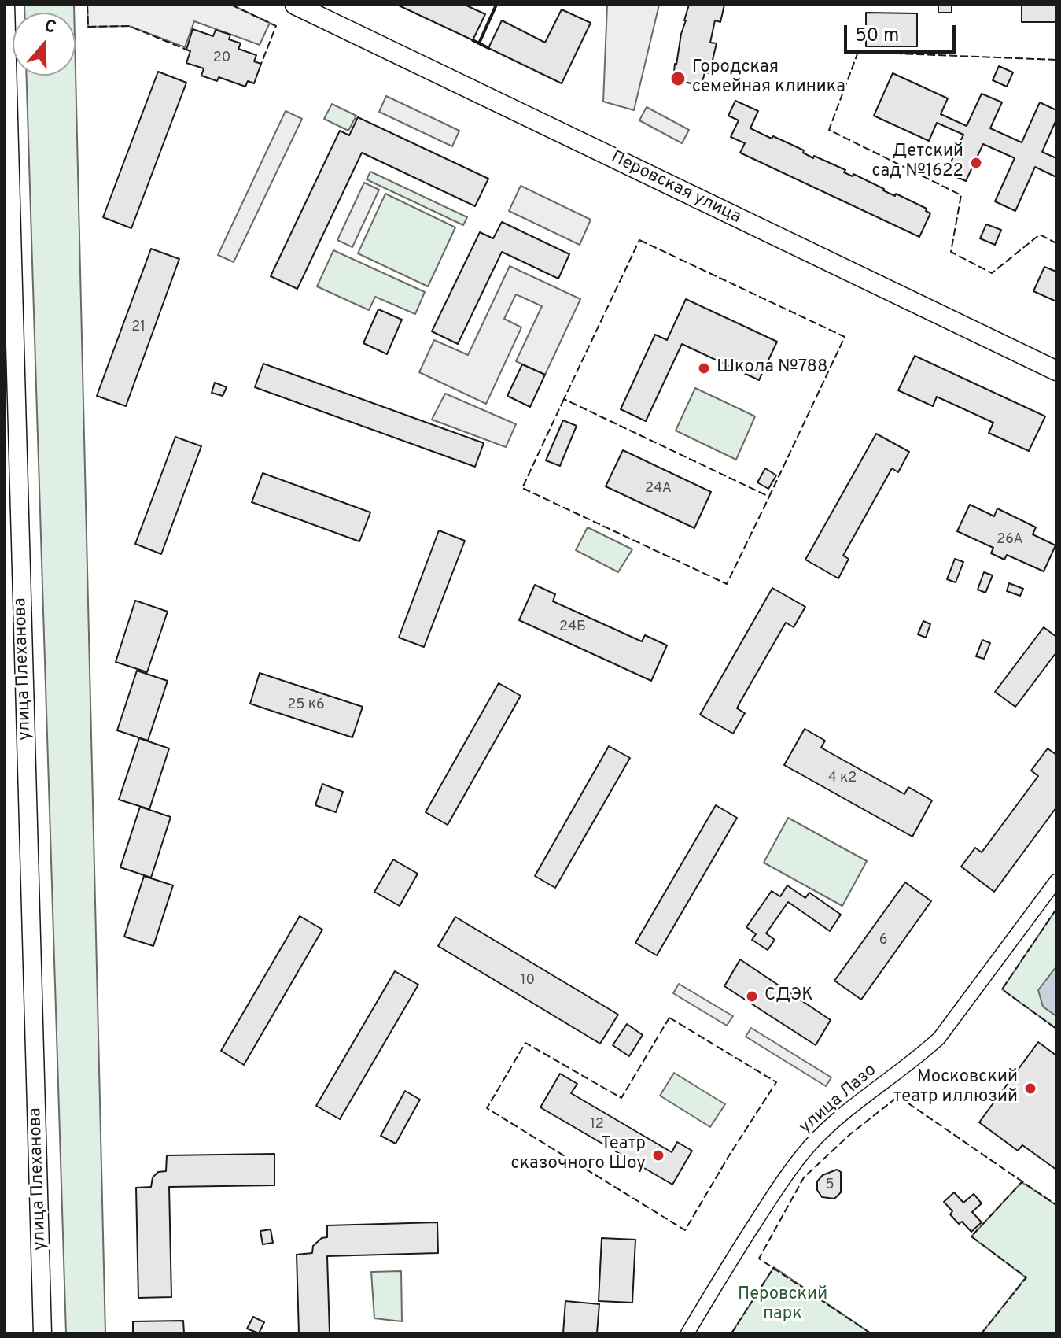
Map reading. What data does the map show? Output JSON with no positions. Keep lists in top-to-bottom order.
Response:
{
  "streets": {
    "main road": ["Перовская улица"],
    "street": ["улица Плеханова", "улица Лазо"]
  },
  "parks": ["Перовский парк"],
  "places": [
    "Городская семейная клиника",
    "Детский сад №1622",
    "Школа №788",
    "СДЭК",
    "Московский театр иллюзий",
    "Театр сказочного Шоу"
  ],
  "house_numbers": [
    "20",
    "21",
    "24А",
    "26А",
    "24Б",
    "25 к6",
    "4 к2",
    "6",
    "10",
    "12",
    "5"
  ],
  "scale_bar": "50 m",
  "north": "top"
}
